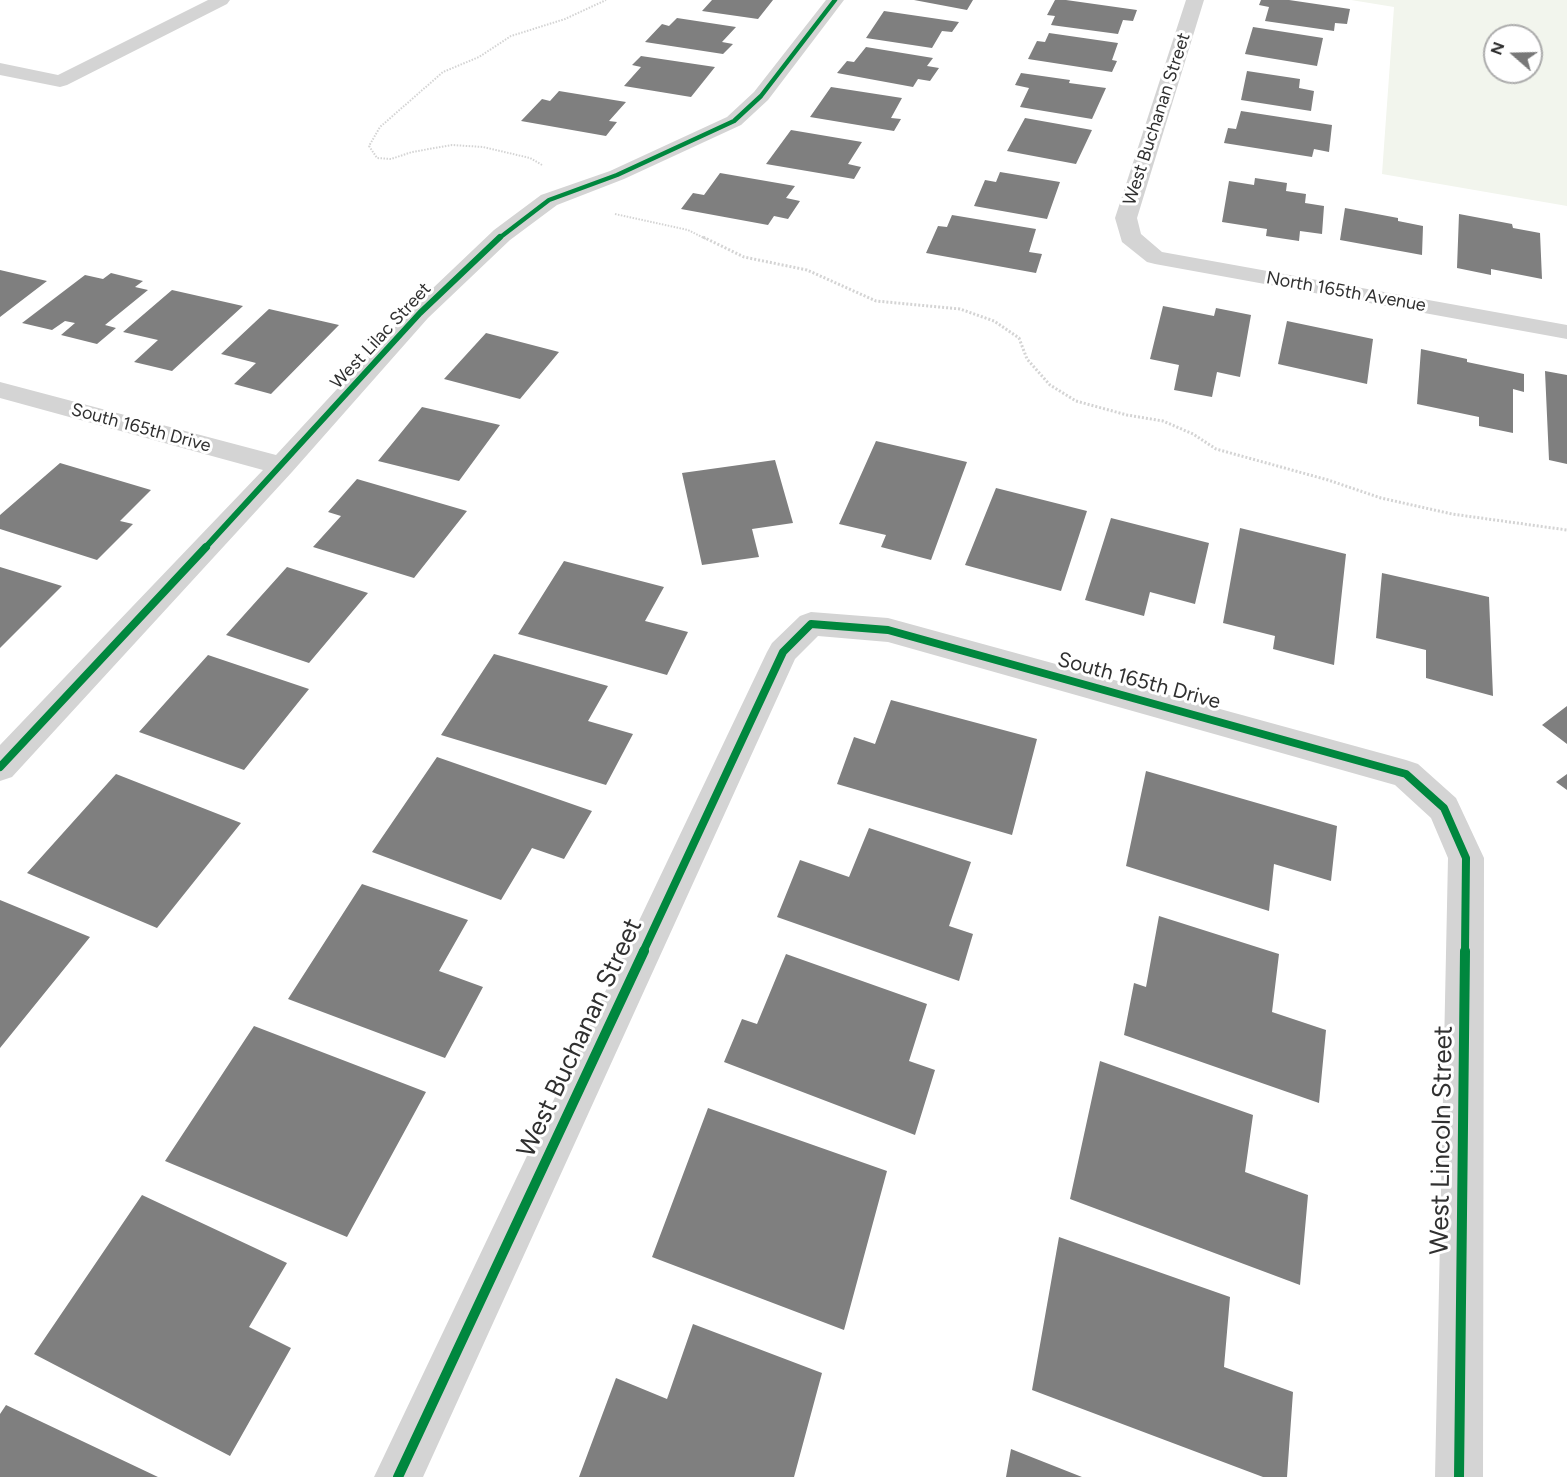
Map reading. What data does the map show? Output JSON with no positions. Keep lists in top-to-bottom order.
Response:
{
  "streets": {
    "street": [
      "West Buchanan Street",
      "North 165th Avenue",
      "West Lilac Street",
      "South 165th Drive",
      "West Lincoln Street"
    ]
  },
  "crossings": [
    ["West Buchanan Street", "North 165th Avenue"],
    ["West Buchanan Street", "South 165th Drive"],
    ["West Lilac Street", "South 165th Drive"],
    ["South 165th Drive", "West Lincoln Street"]
  ],
  "north": "left"
}
